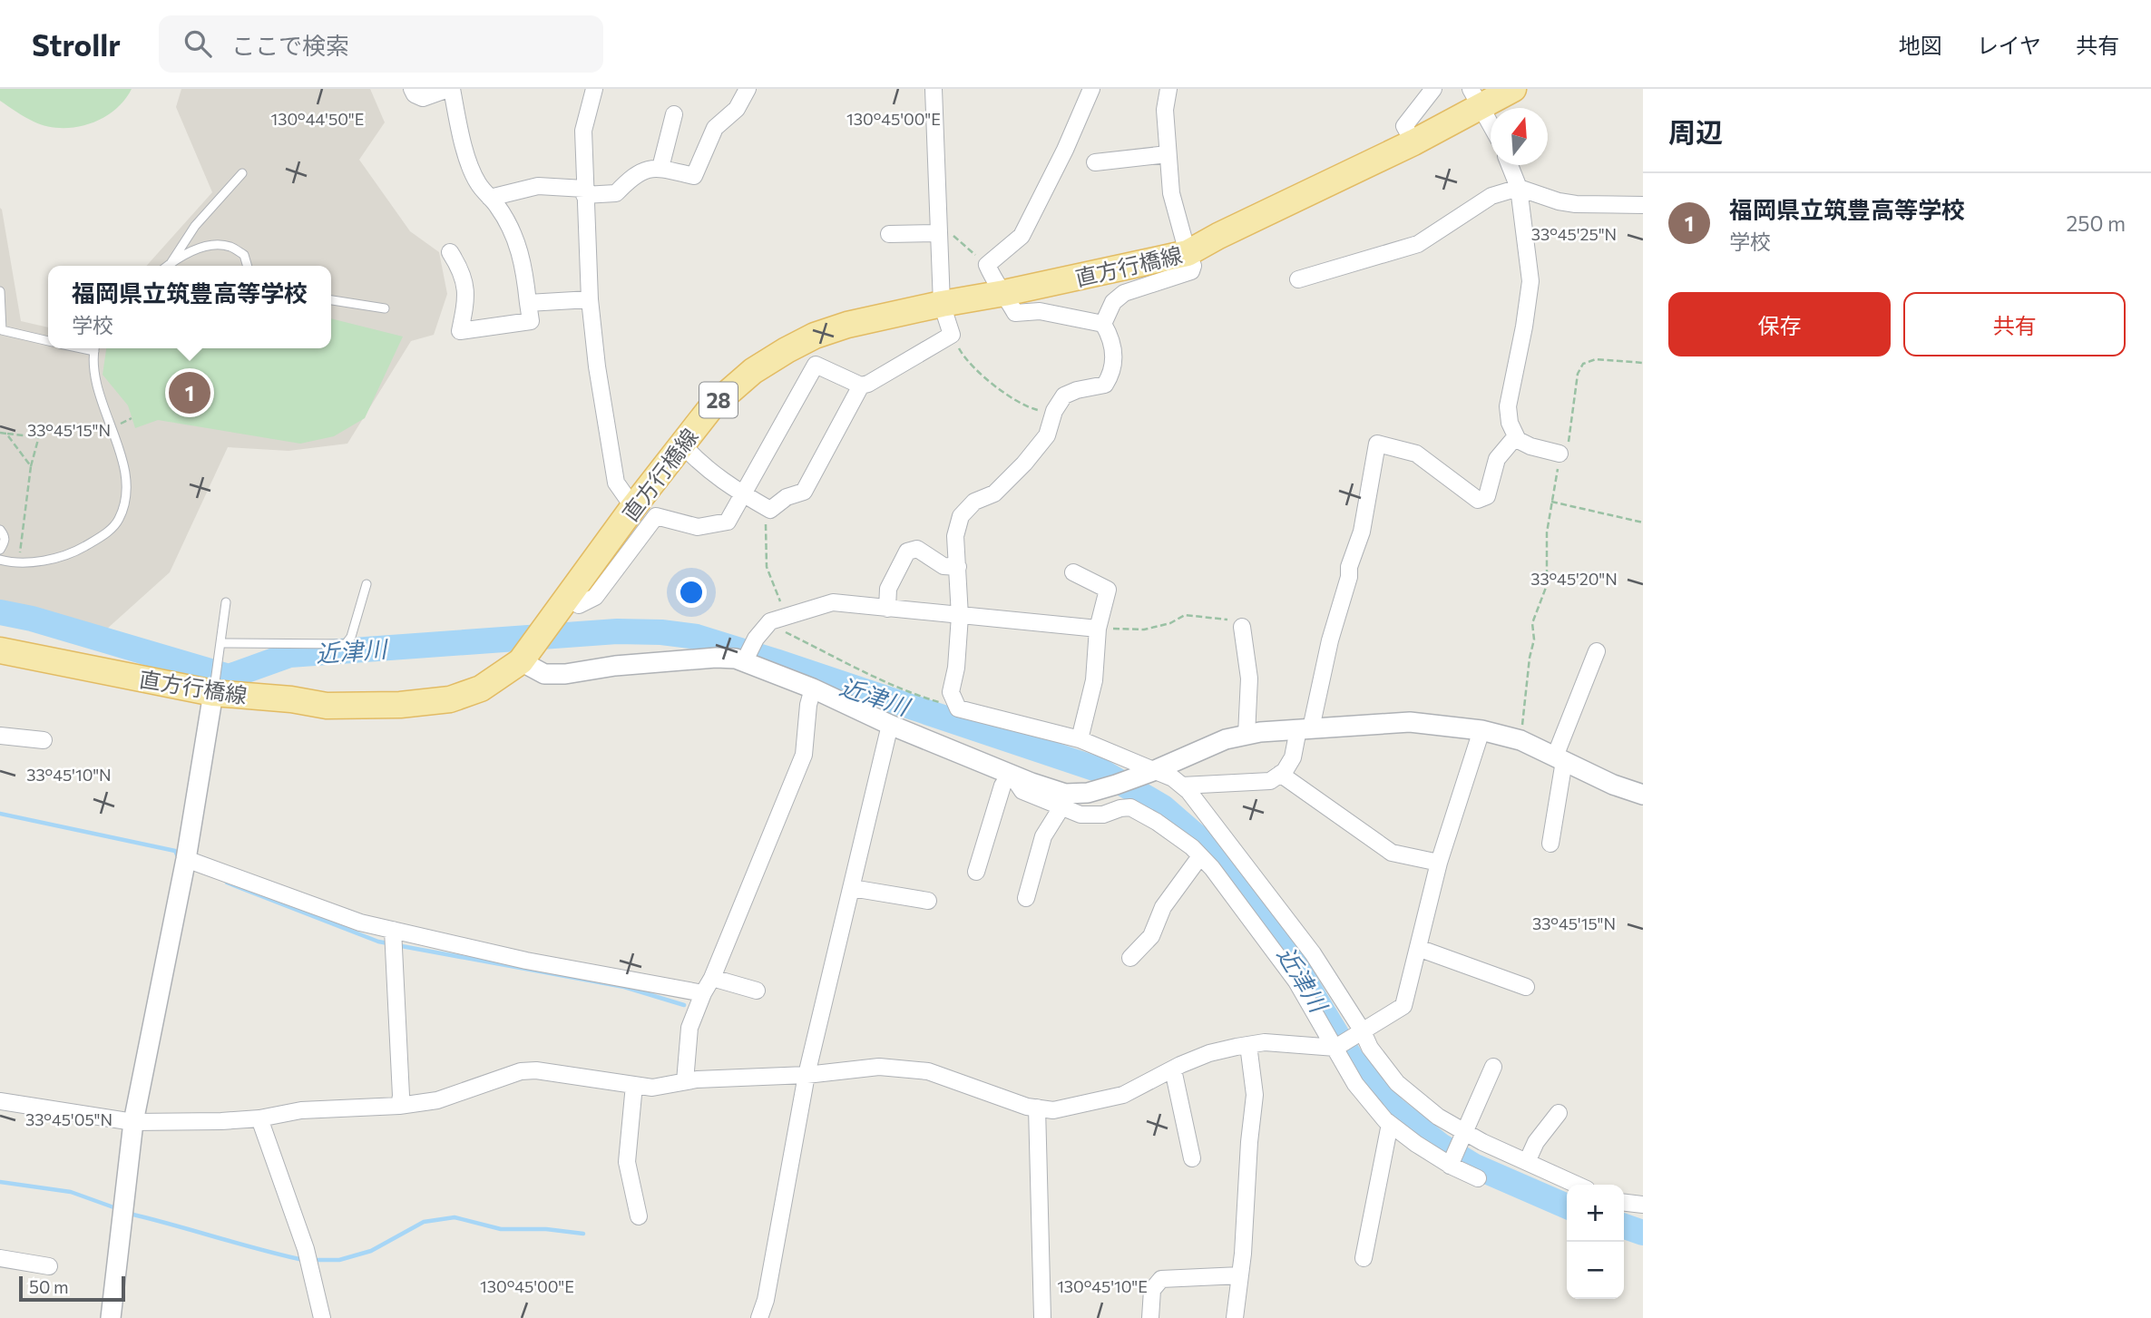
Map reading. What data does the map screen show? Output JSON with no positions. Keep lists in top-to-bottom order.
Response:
{
  "streets": {
    "main road": ["直方行橋線", "28"]
  },
  "water": ["近津川"],
  "scale_bar": "50 m",
  "north": "top",
  "page": {
    "header": "Strollr",
    "search": "ここで検索",
    "nav": ["地図", "レイヤ", "共有"],
    "heading": "周辺",
    "list": [
      {
        "mark": "1",
        "name": "福岡県立筑豊高等学校",
        "note": "学校",
        "value": "250 m"
      }
    ],
    "popup": ["福岡県立筑豊高等学校", "学校"],
    "buttons": ["保存", "共有"],
    "pins": "1",
    "map_buttons": ["+", "−"],
    "scale": "50 m"
  },
  "coordinates": [
    "130°44'50\"E",
    "130°45'00\"E",
    "33°45'25\"N",
    "33°45'15\"N",
    "33°45'20\"N",
    "33°45'10\"N",
    "33°45'05\"N",
    "130°45'10\"E"
  ]
}
